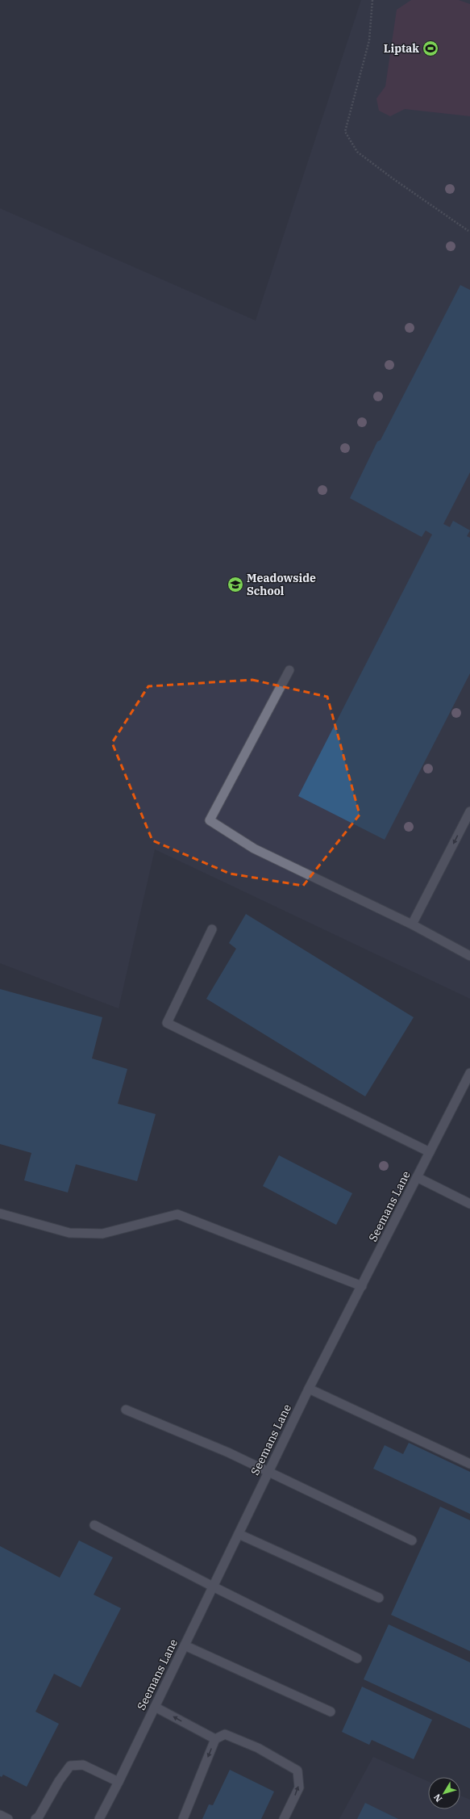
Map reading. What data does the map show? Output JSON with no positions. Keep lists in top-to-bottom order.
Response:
{
  "streets": {
    "street": ["Seemans Lane"]
  },
  "places": {
    "sports": ["Liptak"],
    "school or university": ["Meadowside School"]
  },
  "north": "bottom left"
}
